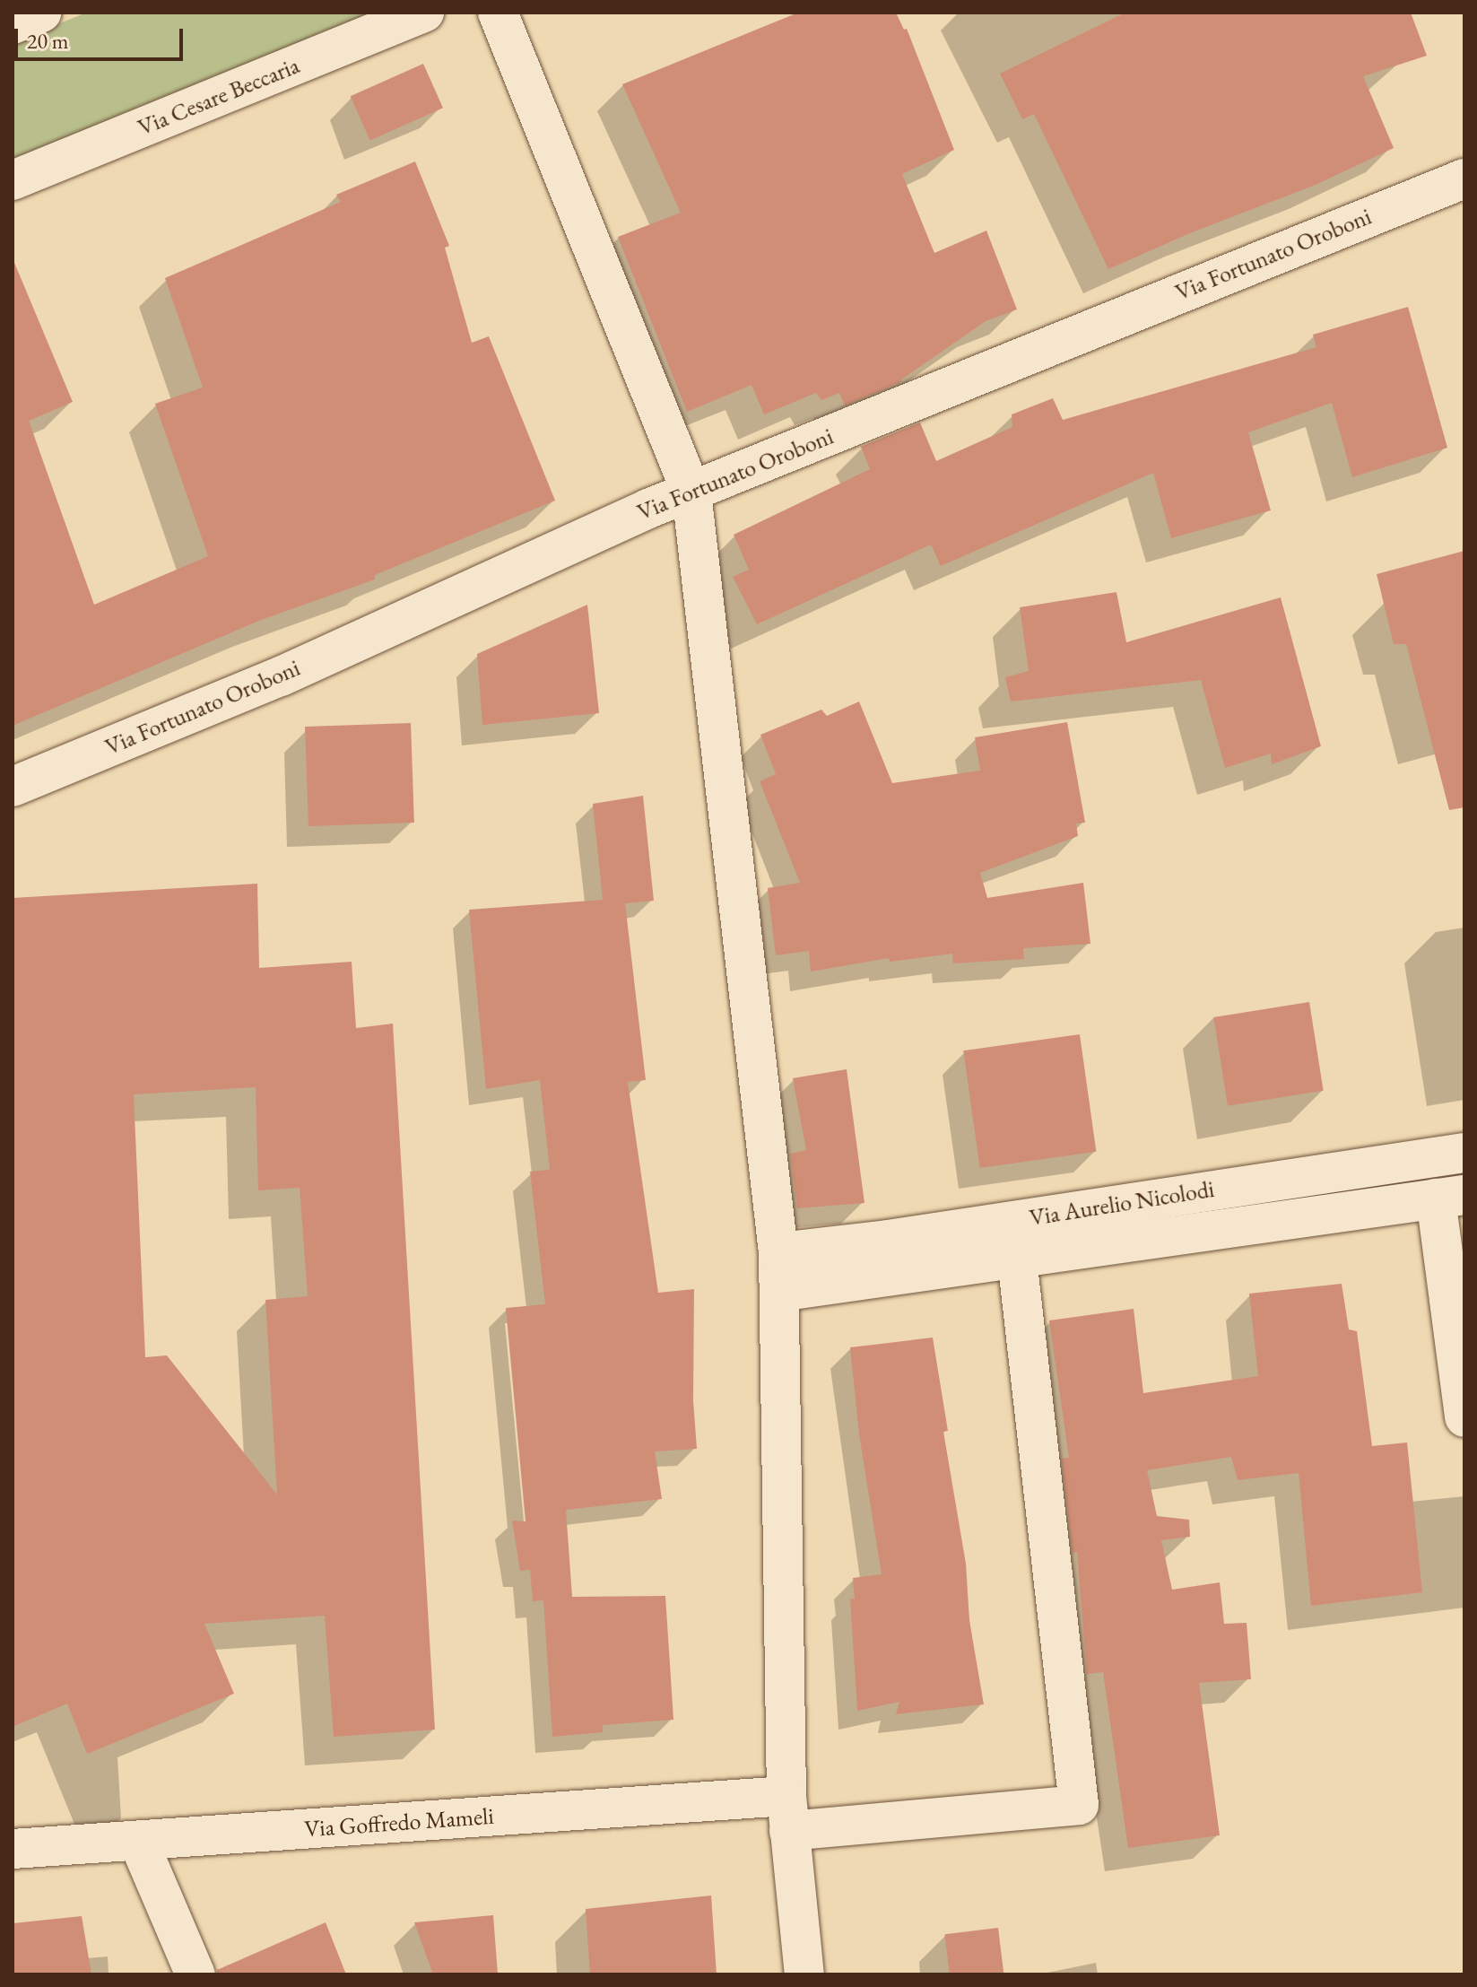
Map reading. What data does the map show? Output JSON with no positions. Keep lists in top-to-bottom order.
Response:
{
  "streets": {
    "street": [
      "Via Cesare Beccaria",
      "Via Fortunato Oroboni",
      "Via Aurelio Nicolodi",
      "Via Goffredo Mameli"
    ]
  },
  "crossings": [
    ["Via Aurelio Nicolodi", "Via Goffredo Mameli"]
  ],
  "scale_bar": "20 m"
}
